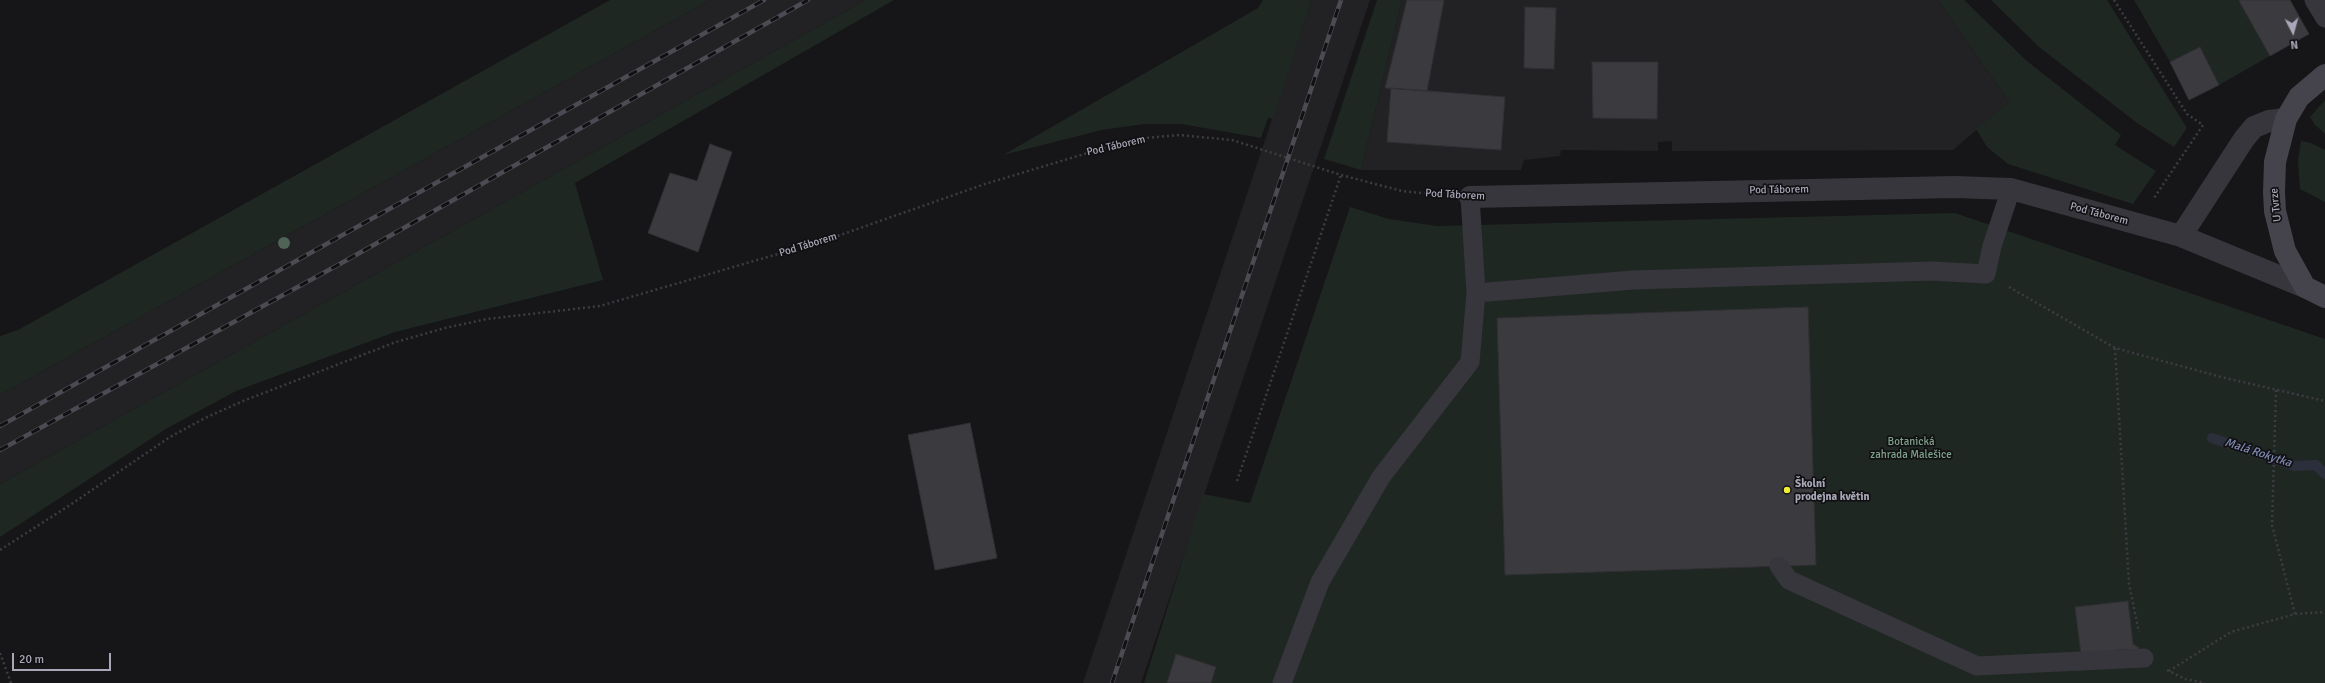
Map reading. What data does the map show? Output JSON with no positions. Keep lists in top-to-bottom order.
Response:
{
  "streets": {
    "main road": ["Pod Táborem", "U Tvrze"]
  },
  "crossings": [
    ["Pod Táborem", "U Tvrze"]
  ],
  "water": ["Malá Rokytka"],
  "parks": ["Botanická zahrada Malešice"],
  "places": ["Školní prodejna květin"],
  "scale_bar": "20 m",
  "north": "bottom"
}
